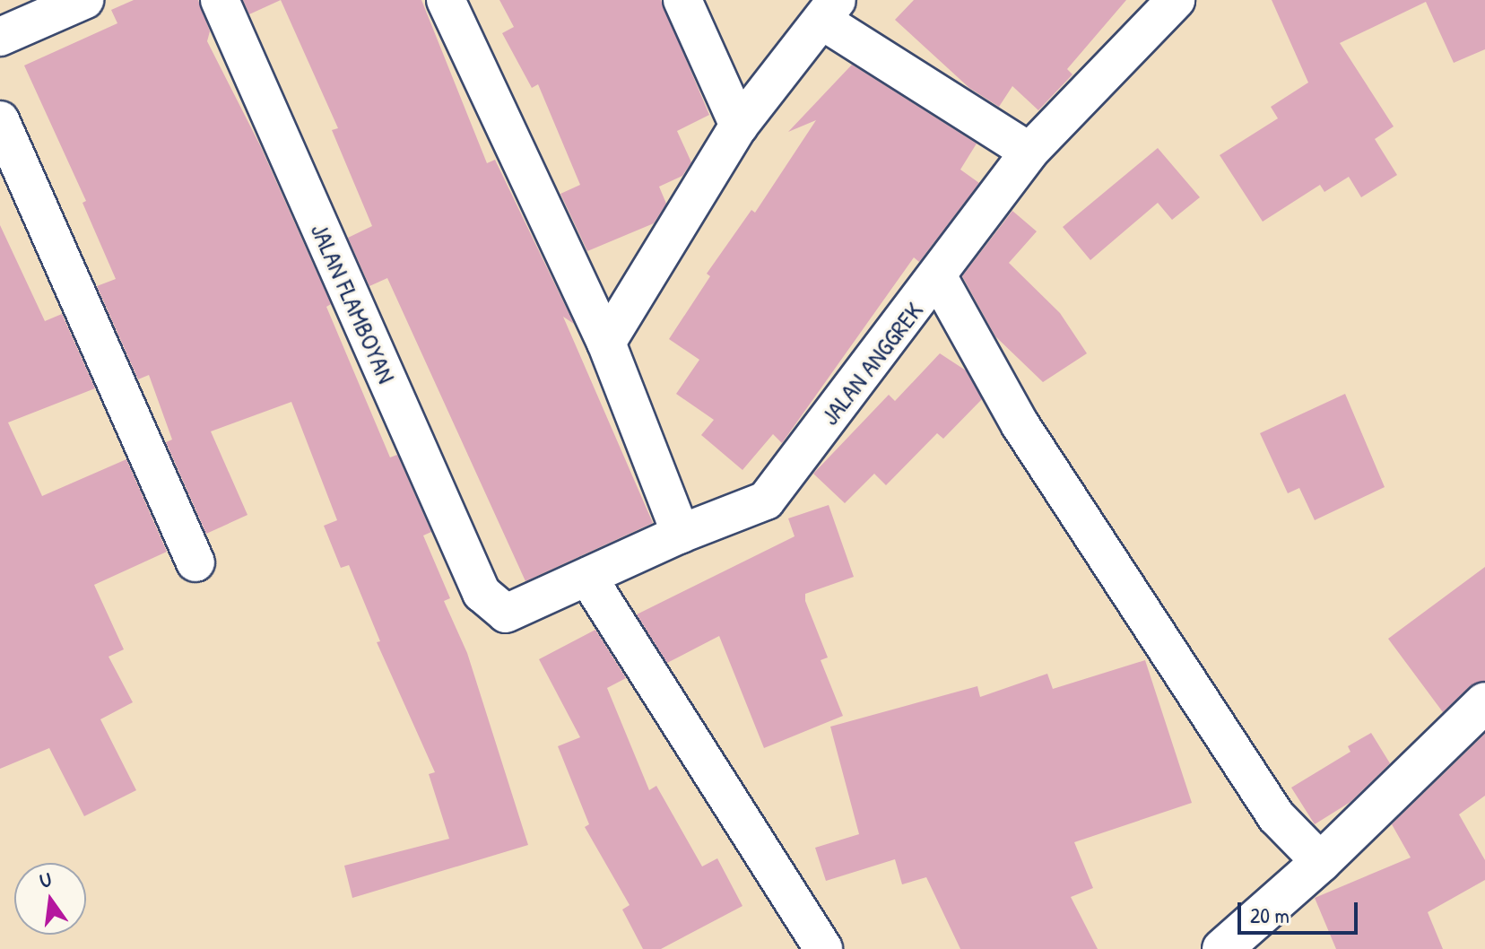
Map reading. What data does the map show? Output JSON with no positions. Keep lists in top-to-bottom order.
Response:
{
  "streets": {
    "street": ["JALAN FLAMBOYAN", "JALAN ANGGREK"]
  },
  "crossings": [
    ["JALAN FLAMBOYAN", "JALAN ANGGREK"]
  ],
  "scale_bar": "20 m",
  "north": "top"
}
